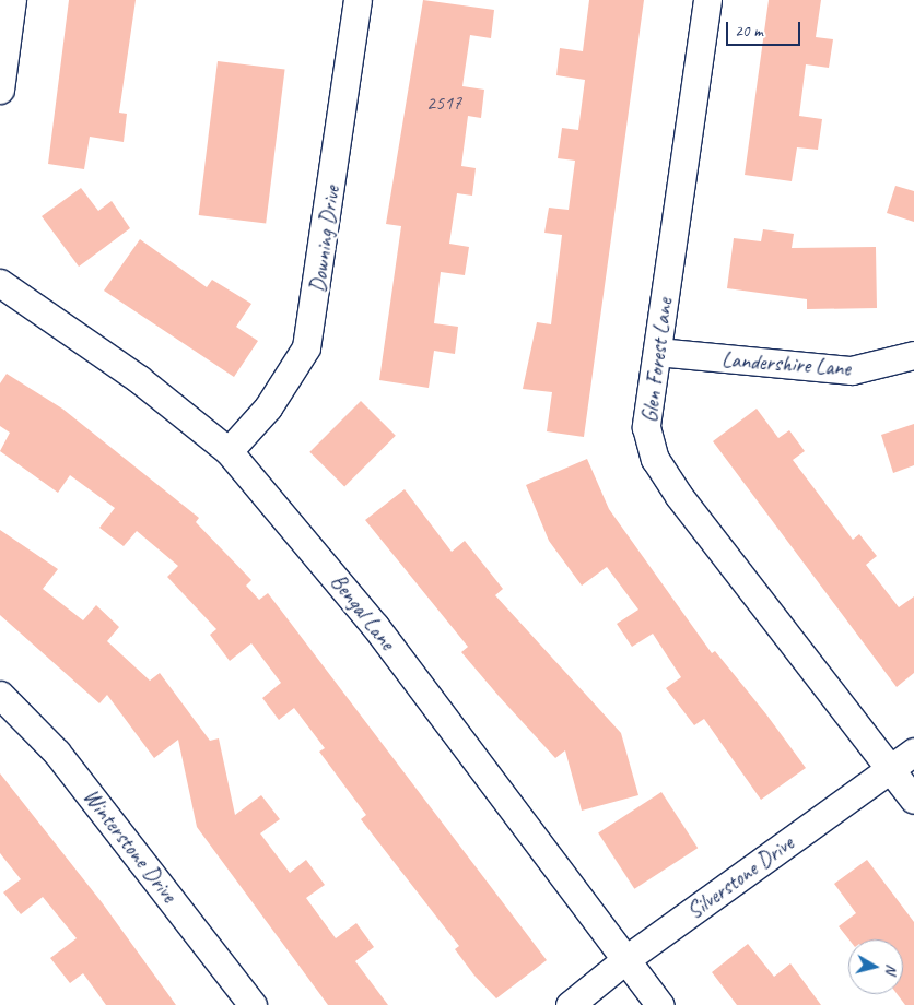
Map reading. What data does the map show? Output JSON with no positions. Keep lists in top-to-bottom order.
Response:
{
  "streets": {
    "street": [
      "Downing Drive",
      "Glen Forest Lane",
      "Landershire Lane",
      "Bengal Lane",
      "Winterstone Drive",
      "Silverstone Drive"
    ]
  },
  "crossings": [
    ["Downing Drive", "Bengal Lane"],
    ["Glen Forest Lane", "Landershire Lane"],
    ["Glen Forest Lane", "Silverstone Drive"],
    ["Bengal Lane", "Silverstone Drive"]
  ],
  "house_numbers": ["2517"],
  "scale_bar": "20 m",
  "north": "right"
}
